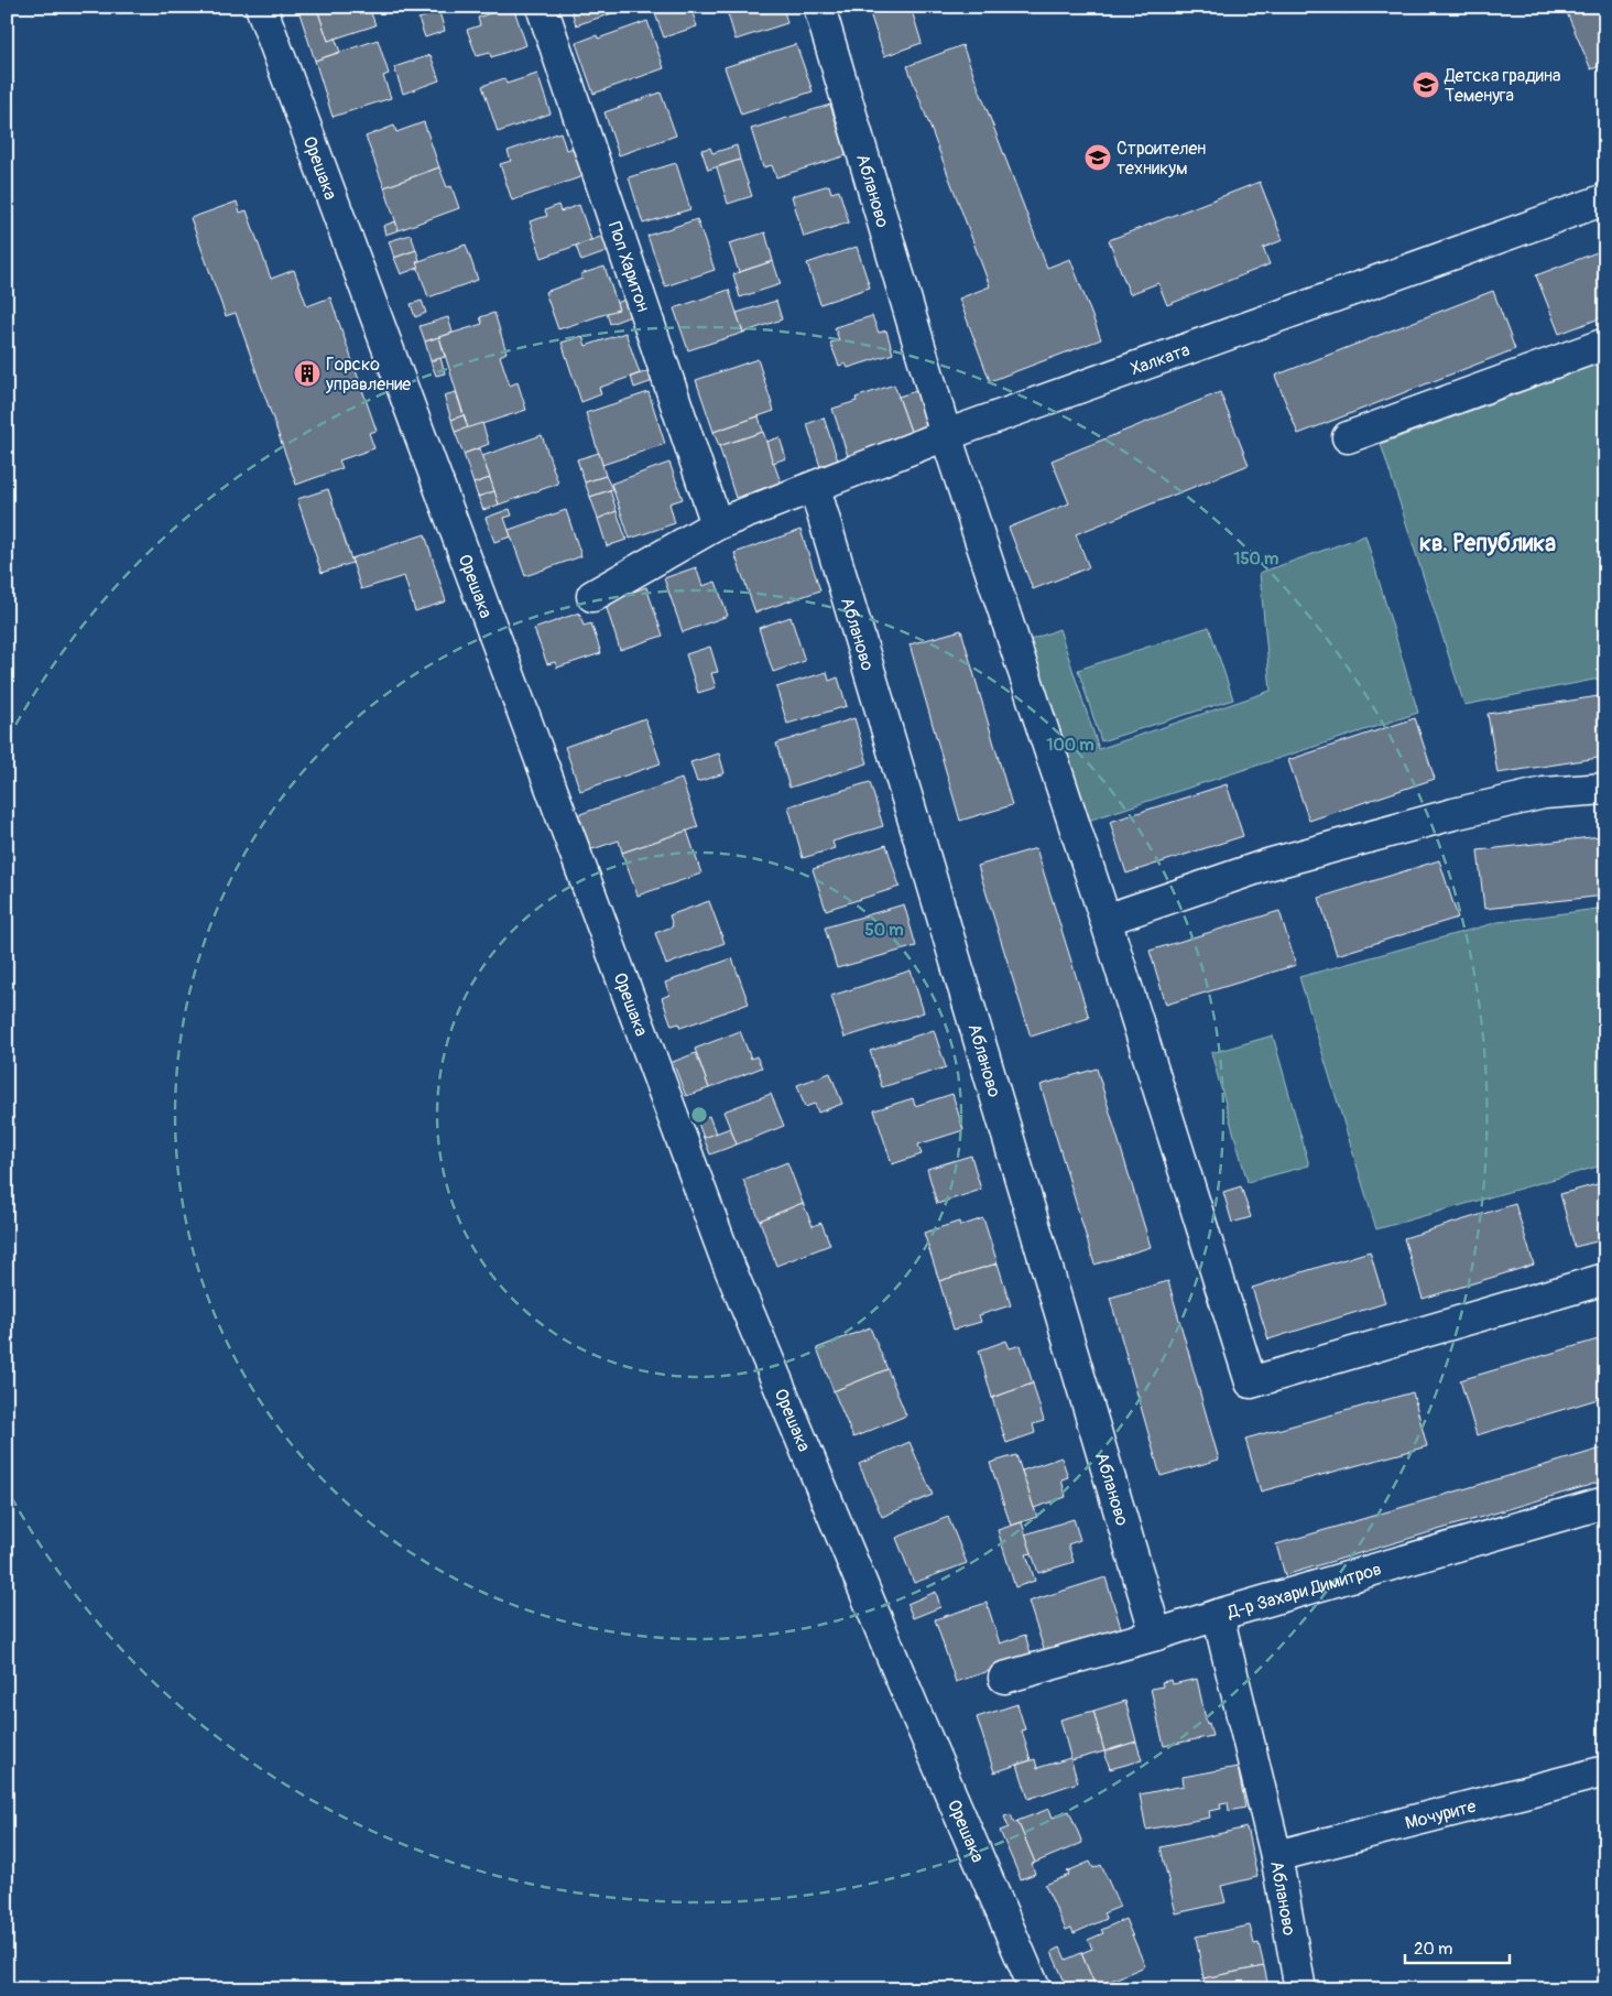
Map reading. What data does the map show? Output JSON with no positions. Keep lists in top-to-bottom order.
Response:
{
  "streets": {
    "street": [
      "Орешака",
      "Абланово",
      "Поп Харитон",
      "Халката",
      "Д-р Захари Димитров",
      "Мочурите"
    ]
  },
  "crossings": [
    ["Абланово", "Халката"],
    ["Абланово", "Д-р Захари Димитров"],
    ["Абланово", "Мочурите"],
    ["Поп Харитон", "Халката"]
  ],
  "districts": ["кв. Република"],
  "places": {
    "school or university": ["Детска градина Теменуга", "Строителен техникум"],
    "building": ["Горско управление"]
  },
  "scale_bar": "20 m",
  "rings": ["150 m", "100 m", "50 m"]
}
